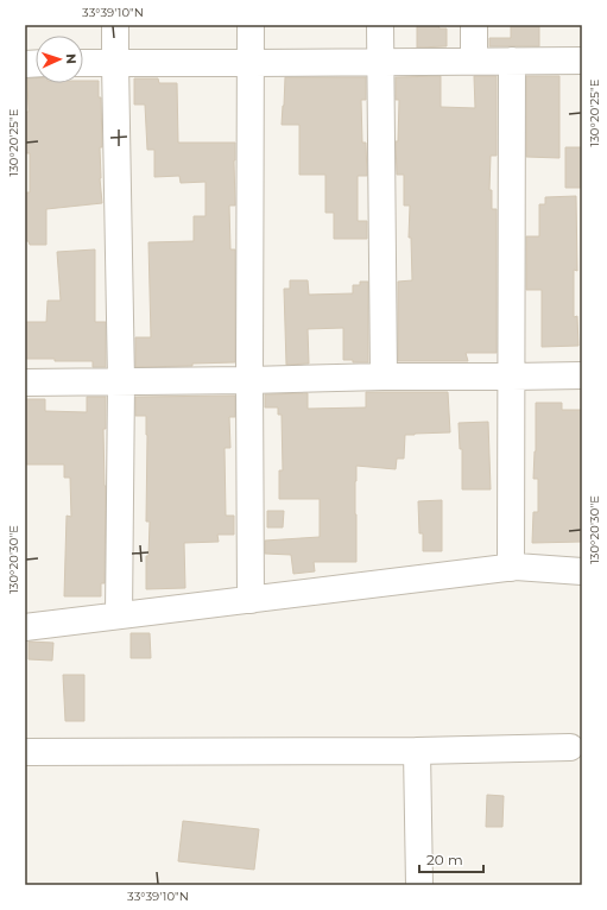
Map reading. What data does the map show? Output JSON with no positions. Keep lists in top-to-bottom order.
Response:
{
  "scale_bar": "20 m",
  "north": "right",
  "coordinates": ["33°39'10\"N", "130°20'25\"E", "130°20'30\"E"]
}
